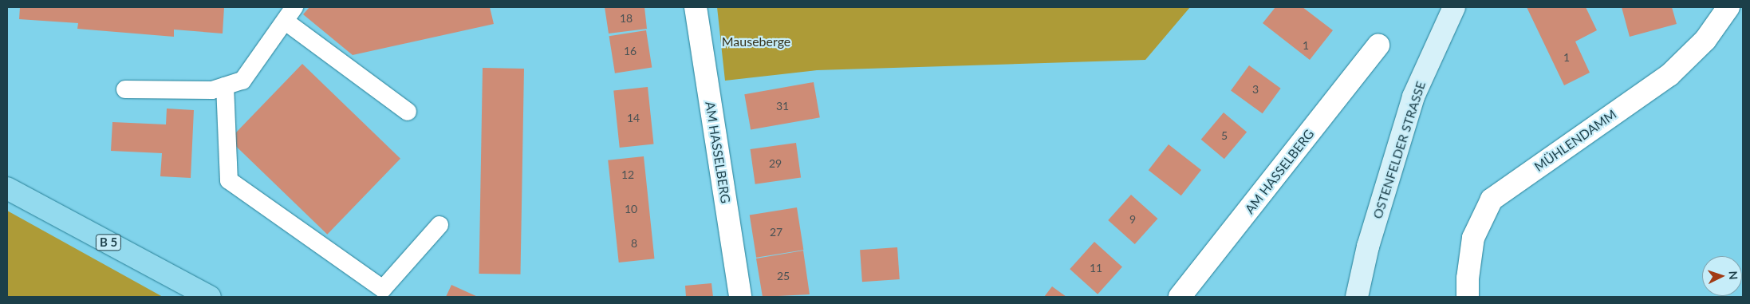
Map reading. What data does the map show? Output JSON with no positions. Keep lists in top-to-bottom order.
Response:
{
  "streets": {
    "highway": ["B 5"],
    "main road": ["OSTENFELDER STRASSE"],
    "street": ["MÜHLENDAMM", "AM HASSELBERG"]
  },
  "parks": ["Mauseberge"],
  "house_numbers": [
    "18",
    "1",
    "16",
    "1",
    "3",
    "31",
    "14",
    "5",
    "29",
    "12",
    "10",
    "9",
    "27",
    "8",
    "11",
    "25"
  ],
  "north": "right"
}
